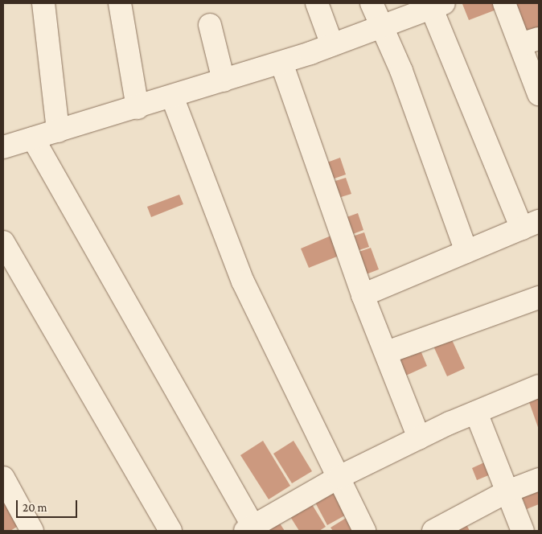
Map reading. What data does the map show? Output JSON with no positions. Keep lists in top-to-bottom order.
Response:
{
  "scale_bar": "20 m"
}
